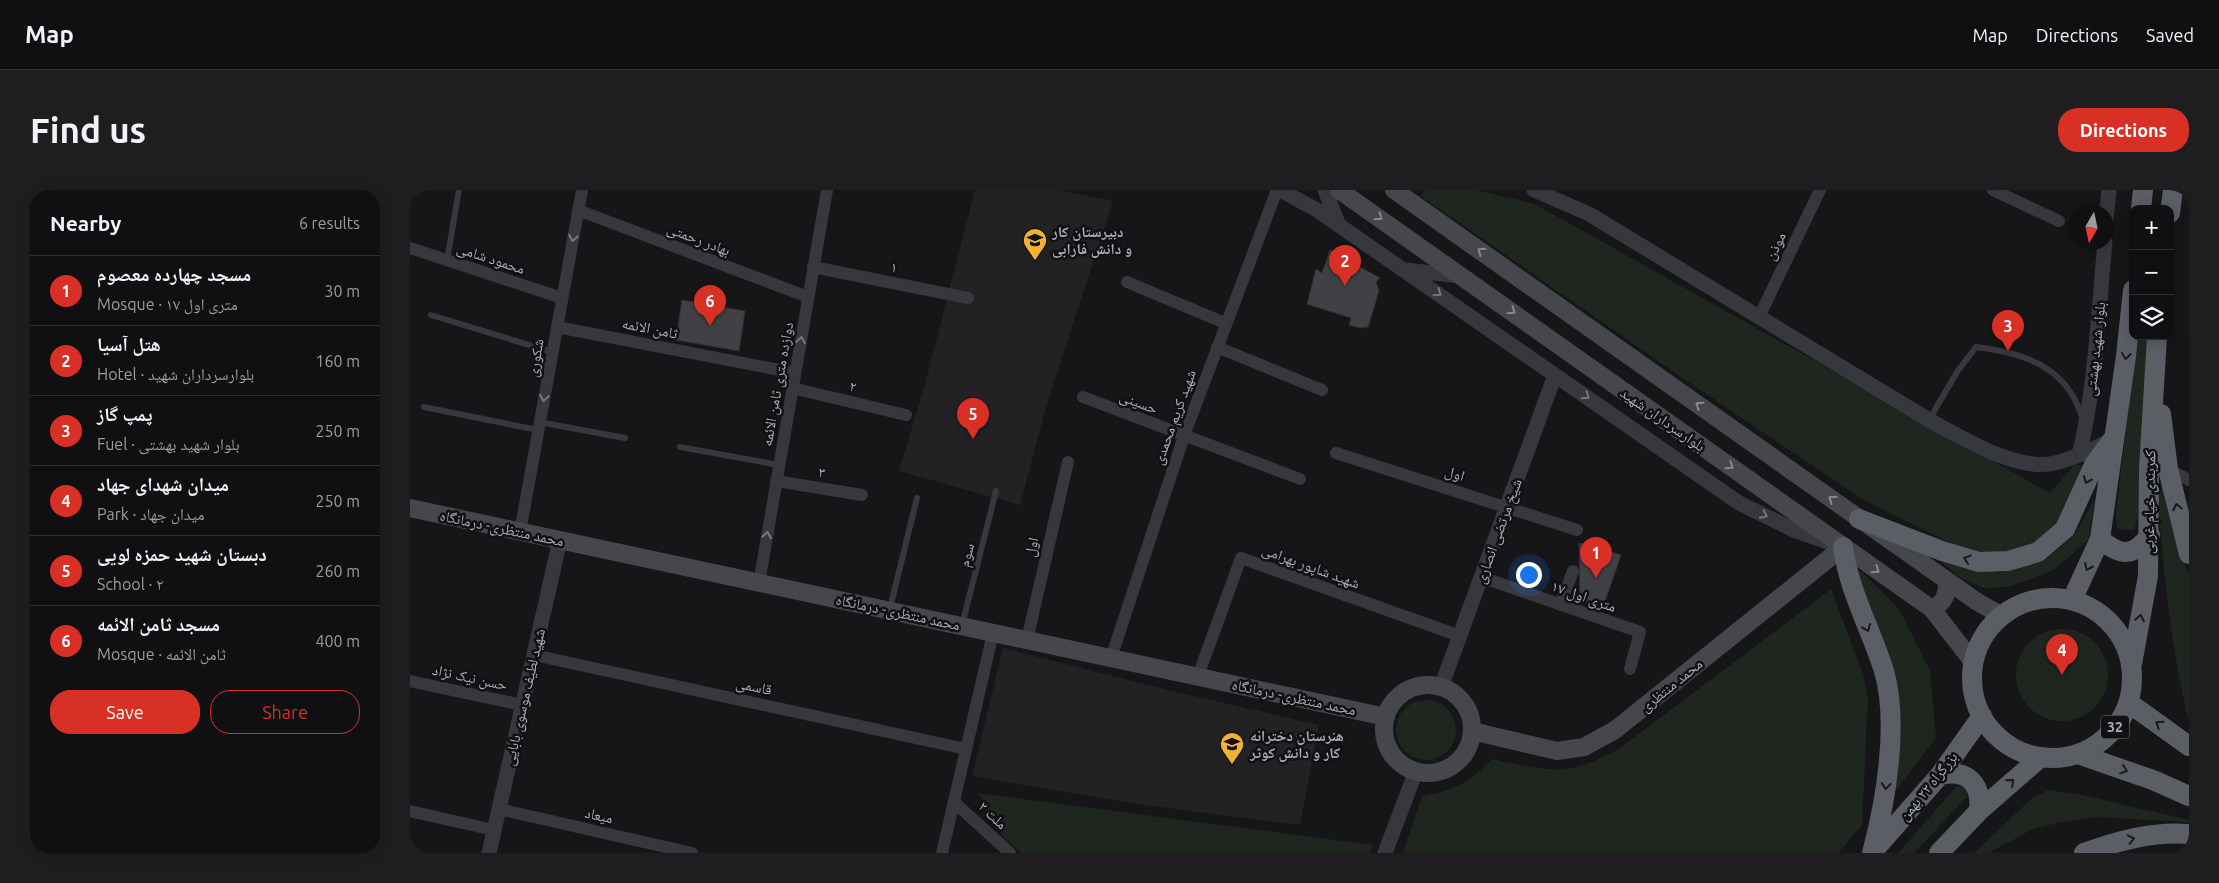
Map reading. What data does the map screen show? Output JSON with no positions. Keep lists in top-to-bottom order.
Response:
{
  "streets": {
    "highway": ["کمربندی خیام غربی", "32", "بزرگراه ۲۲ بهمن"],
    "main road": ["بلوارسرداران شهید", "محمد منتظری- درمانگاه", "محمد منتظری"],
    "street": [
      "بهادر رحمتی",
      "موذن",
      "محمود شامی",
      "۱",
      "ثامن الائمه",
      "بلوار شهید بهشتی",
      "شکوری",
      "دوازده متری ثامن الائمه",
      "۲",
      "حسینی",
      "شهید کریم محمدی",
      "۳",
      "اول",
      "شیخ مرتضی انصاری",
      "شهید شاپور بهرامی",
      "۱۷ متری اول",
      "حسن نیک نژاد",
      "قاسمی",
      "شهید لطیف موسوی بابایی",
      "میعاد",
      "ملت ۲"
    ],
    "lane": ["سوم"]
  },
  "crossings": [
    ["بهادر رحمتی", "شکوری"],
    ["بهادر رحمتی", "دوازده متری ثامن الائمه"],
    ["محمود شامی", "شکوری"],
    ["۱", "دوازده متری ثامن الائمه"],
    ["ثامن الائمه", "شکوری"],
    ["ثامن الائمه", "دوازده متری ثامن الائمه"],
    ["شکوری", "محمد منتظری- درمانگاه"],
    ["دوازده متری ثامن الائمه", "۲"],
    ["دوازده متری ثامن الائمه", "۳"],
    ["دوازده متری ثامن الائمه", "محمد منتظری- درمانگاه"],
    ["حسینی", "شهید کریم محمدی"],
    ["شهید کریم محمدی", "محمد منتظری- درمانگاه"],
    ["بلوارسرداران شهید", "کمربندی خیام غربی"],
    ["بلوارسرداران شهید", "محمد منتظری"],
    ["بلوارسرداران شهید", "32"],
    ["بلوارسرداران شهید", "بزرگراه ۲۲ بهمن"],
    ["اول", "محمد منتظری- درمانگاه"],
    ["اول", "شیخ مرتضی انصاری"],
    ["کمربندی خیام غربی", "32"],
    ["کمربندی خیام غربی", "بزرگراه ۲۲ بهمن"],
    ["محمد منتظری- درمانگاه", "شیخ مرتضی انصاری"],
    ["محمد منتظری- درمانگاه", "سوم"],
    ["محمد منتظری- درمانگاه", "شهید شاپور بهرامی"],
    ["محمد منتظری- درمانگاه", "محمد منتظری"],
    ["محمد منتظری- درمانگاه", "شهید لطیف موسوی بابایی"],
    ["شیخ مرتضی انصاری", "شهید شاپور بهرامی"],
    ["شیخ مرتضی انصاری", "۱۷ متری اول"],
    ["شیخ مرتضی انصاری", "محمد منتظری"],
    ["حسن نیک نژاد", "شهید لطیف موسوی بابایی"],
    ["قاسمی", "شهید لطیف موسوی بابایی"],
    ["شهید لطیف موسوی بابایی", "میعاد"],
    ["32", "بزرگراه ۲۲ بهمن"]
  ],
  "one_way": ["شکوری", "دوازده متری ثامن الائمه"],
  "places": {
    "school or university": ["دبیرستان کار و دانش فارابی", "هنرستان دخترانه کار و دانش کوثر"]
  },
  "north": "bottom",
  "page": {
    "header": "Map",
    "nav": ["Map", "Directions", "Saved"],
    "buttons": [
      "Directions",
      ["Save", "Share"]
    ],
    "title": "Find us",
    "heading": ["Nearby", "6 results"],
    "map_buttons": ["+", "−"],
    "pins": [
      "2",
      "6",
      "3",
      "5",
      "1",
      "4"
    ],
    "list": [
      {
        "mark": "1",
        "name": "مسجد چهارده معصوم",
        "note": "Mosque · ۱۷ متری اول",
        "value": "30 m"
      },
      {
        "mark": "2",
        "name": "هتل آسیا",
        "note": "Hotel · بلوارسرداران شهید",
        "value": "160 m"
      },
      {
        "mark": "3",
        "name": "پمپ گاز",
        "note": "Fuel · بلوار شهید بهشتی",
        "value": "250 m"
      },
      {
        "mark": "4",
        "name": "میدان شهدای جهاد",
        "note": "Park · میدان جهاد",
        "value": "250 m"
      },
      {
        "mark": "5",
        "name": "دبستان شهید حمزه لویی",
        "note": "School · ۲",
        "value": "260 m"
      },
      {
        "mark": "6",
        "name": "مسجد ثامن الائمه",
        "note": "Mosque · ثامن الائمه",
        "value": "400 m"
      }
    ]
  }
}
